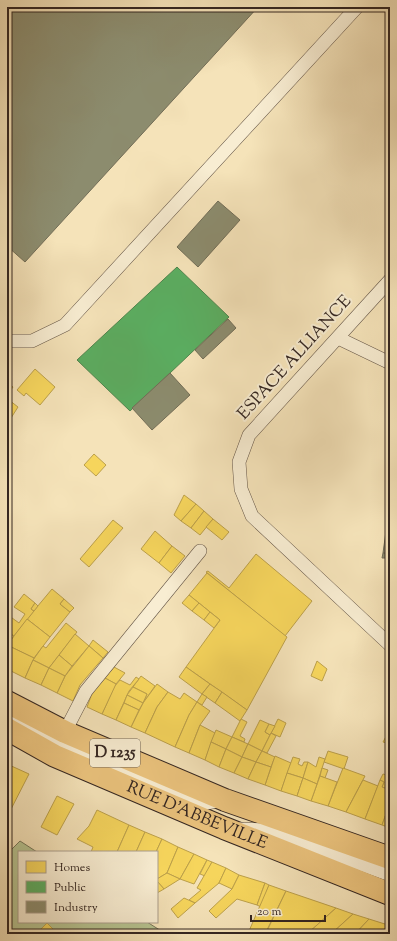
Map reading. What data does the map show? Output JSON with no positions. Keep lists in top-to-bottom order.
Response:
{
  "streets": {
    "main road": ["D 1235", "RUE D'ABBEVILLE"],
    "lane": ["ESPACE ALLIANCE"]
  },
  "legend": ["Homes", "Public", "Industry"],
  "scale_bar": "20 m"
}
